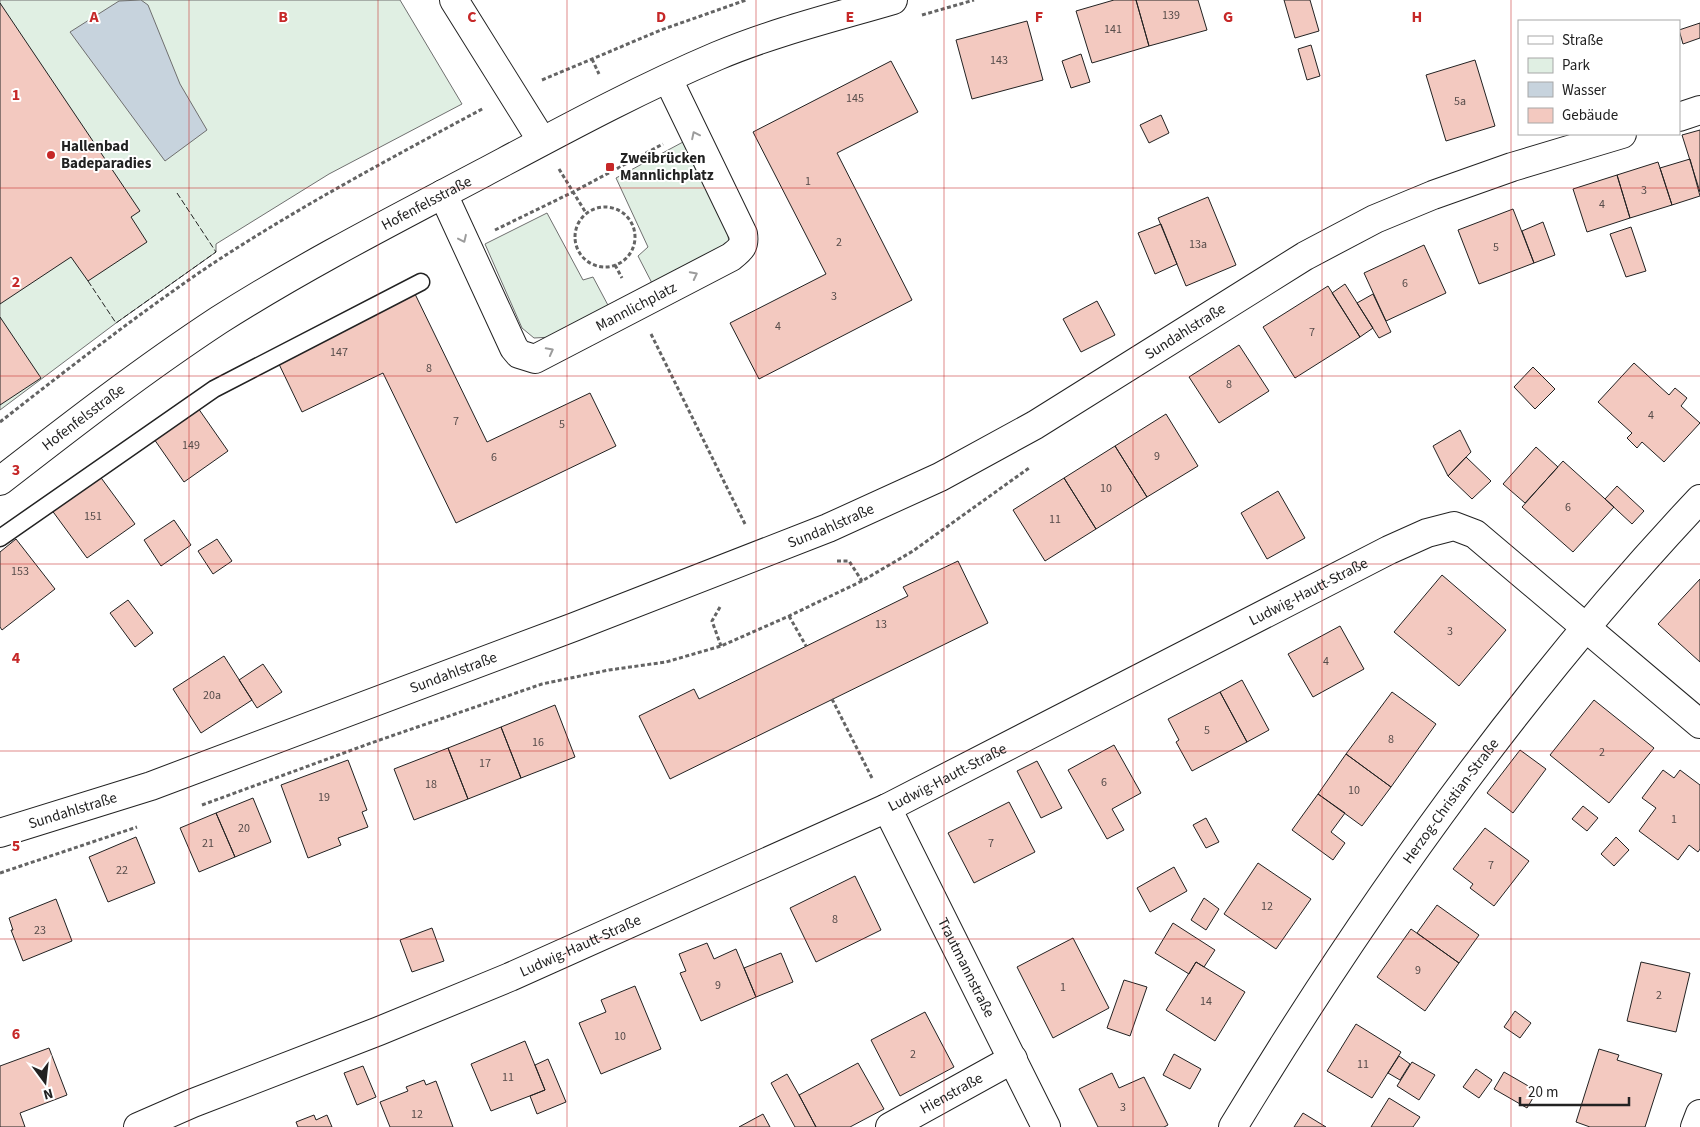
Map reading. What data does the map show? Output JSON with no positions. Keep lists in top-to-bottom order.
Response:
{
  "streets": {
    "street": [
      "Hofenfelsstraße",
      "Mannlichplatz",
      "Sundahlstraße",
      "Ludwig-Hautt-Straße",
      "Herzog-Christian-Straße",
      "Trautmannstraße",
      "Hienstraße"
    ]
  },
  "crossings": [
    ["Hofenfelsstraße", "Mannlichplatz"],
    ["Ludwig-Hautt-Straße", "Herzog-Christian-Straße"],
    ["Ludwig-Hautt-Straße", "Trautmannstraße"],
    ["Trautmannstraße", "Hienstraße"]
  ],
  "places": {
    "other": ["Hallenbad Badeparadies"],
    "transit": ["Zweibrücken Mannlichplatz"]
  },
  "house_numbers": [
    "139",
    "141",
    "143",
    "145",
    "5a",
    "1",
    "3",
    "4",
    "2",
    "13a",
    "5",
    "6",
    "3",
    "4",
    "7",
    "147",
    "8",
    "8",
    "4",
    "7",
    "5",
    "149",
    "9",
    "6",
    "10",
    "6",
    "151",
    "11",
    "153",
    "13",
    "3",
    "4",
    "20a",
    "5",
    "8",
    "16",
    "2",
    "17",
    "6",
    "18",
    "10",
    "19",
    "1",
    "20",
    "21",
    "7",
    "7",
    "22",
    "12",
    "8",
    "23",
    "9",
    "9",
    "1",
    "2",
    "14",
    "10",
    "2",
    "11",
    "11",
    "3",
    "12"
  ],
  "legend": [
    "Straße",
    "Park",
    "Wasser",
    "Gebäude"
  ],
  "scale_bar": "20 m",
  "north": "bottom",
  "grid": {
    "columns": [
      "A",
      "B",
      "C",
      "D",
      "E",
      "F",
      "G",
      "H"
    ],
    "rows": [
      "1",
      "2",
      "3",
      "4",
      "5",
      "6"
    ]
  }
}
